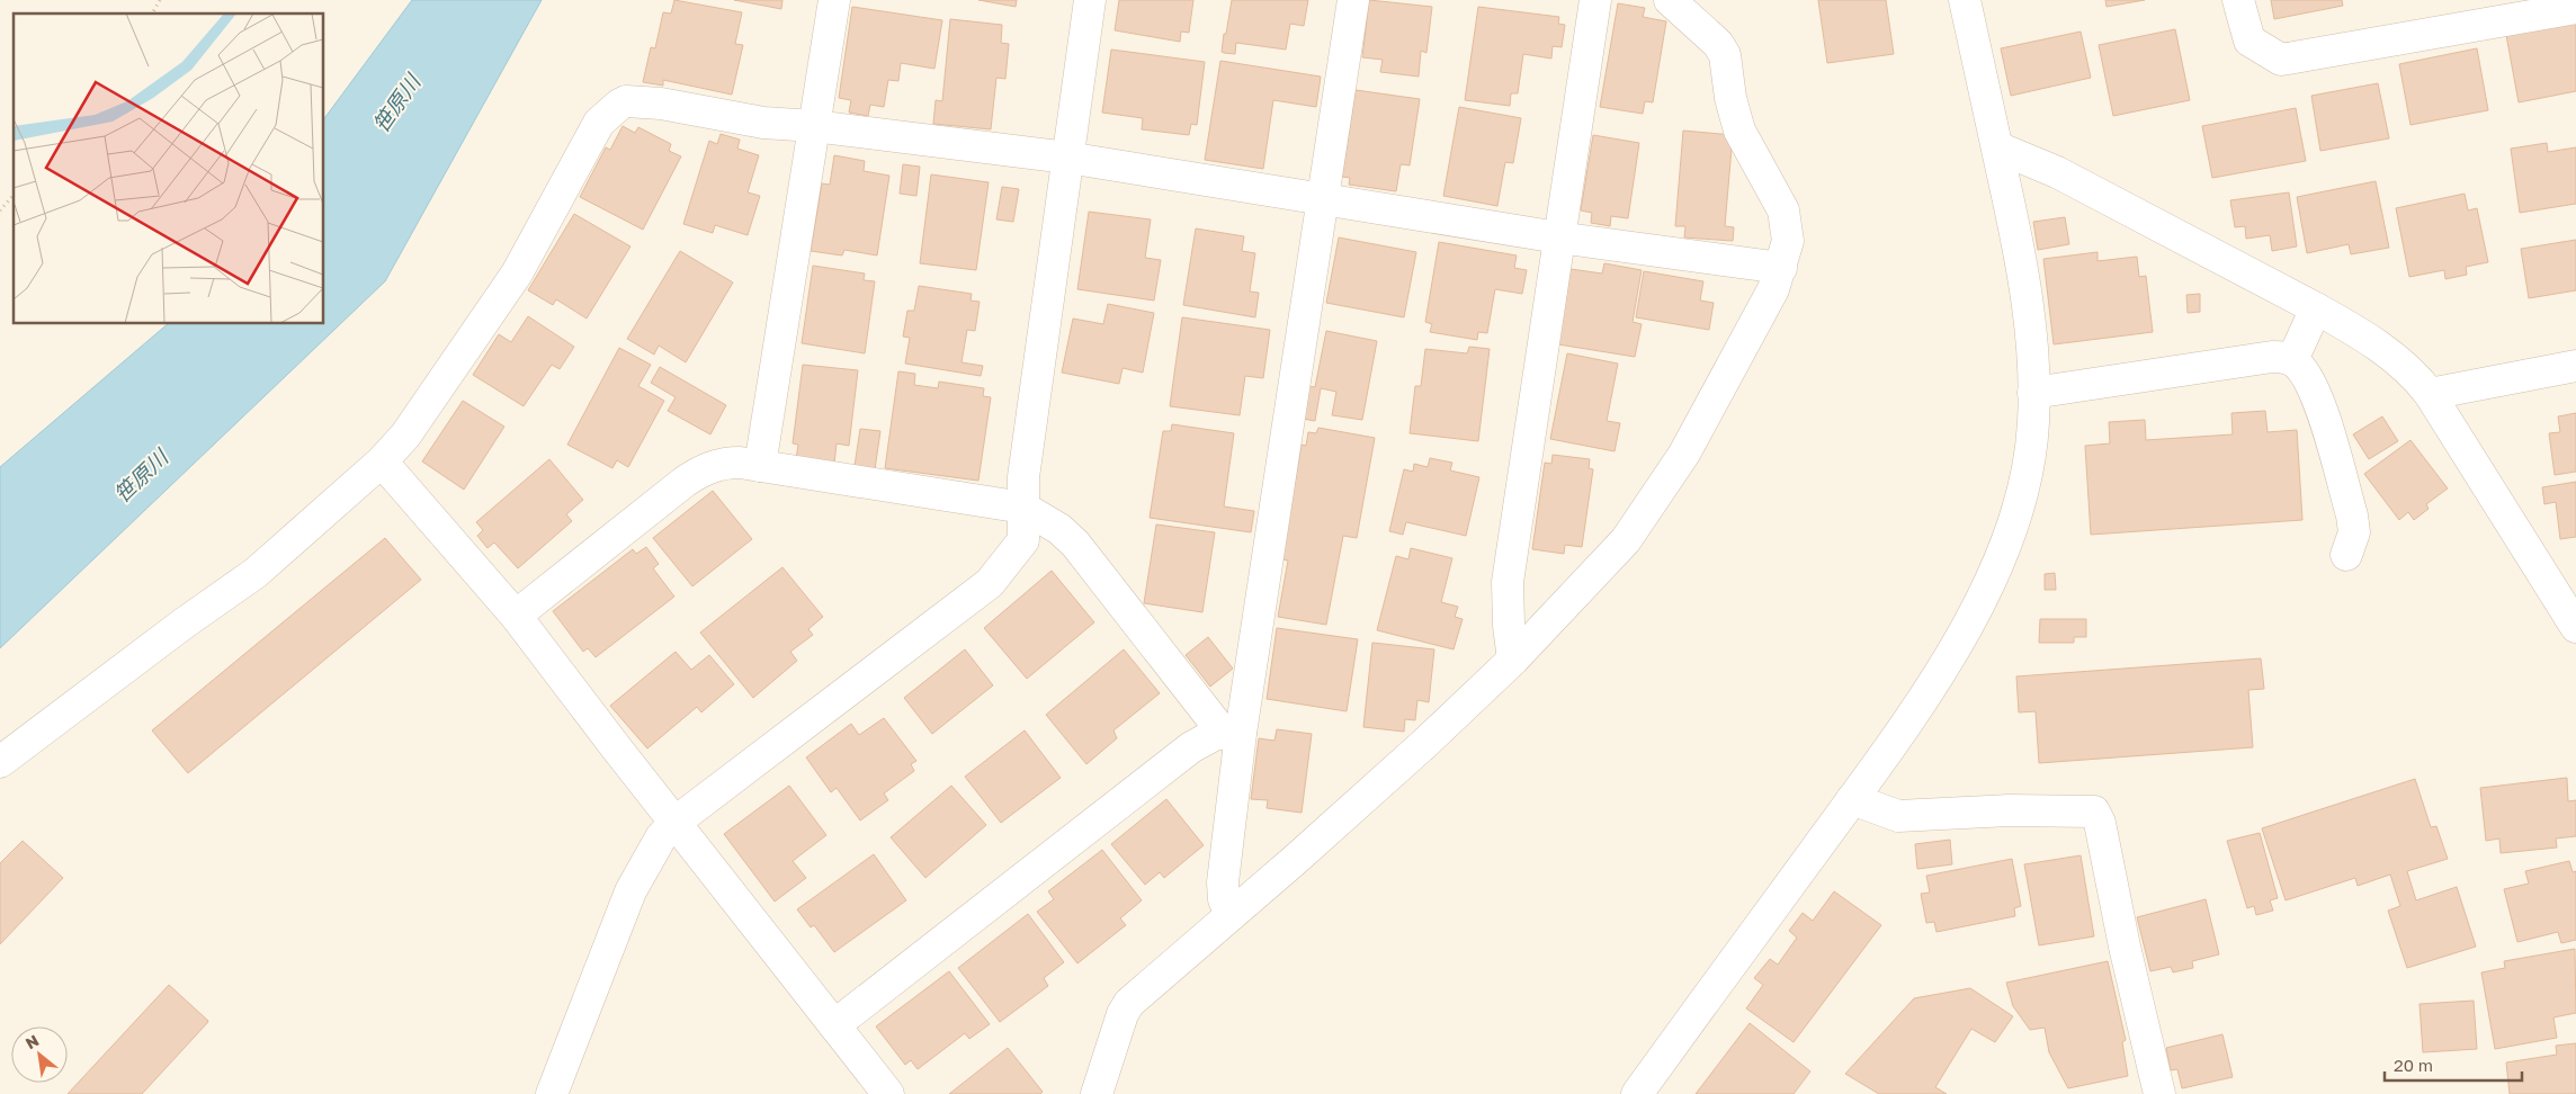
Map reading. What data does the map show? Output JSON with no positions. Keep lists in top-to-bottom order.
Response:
{
  "water": ["笹原川"],
  "scale_bar": "20 m",
  "north": "top left"
}
